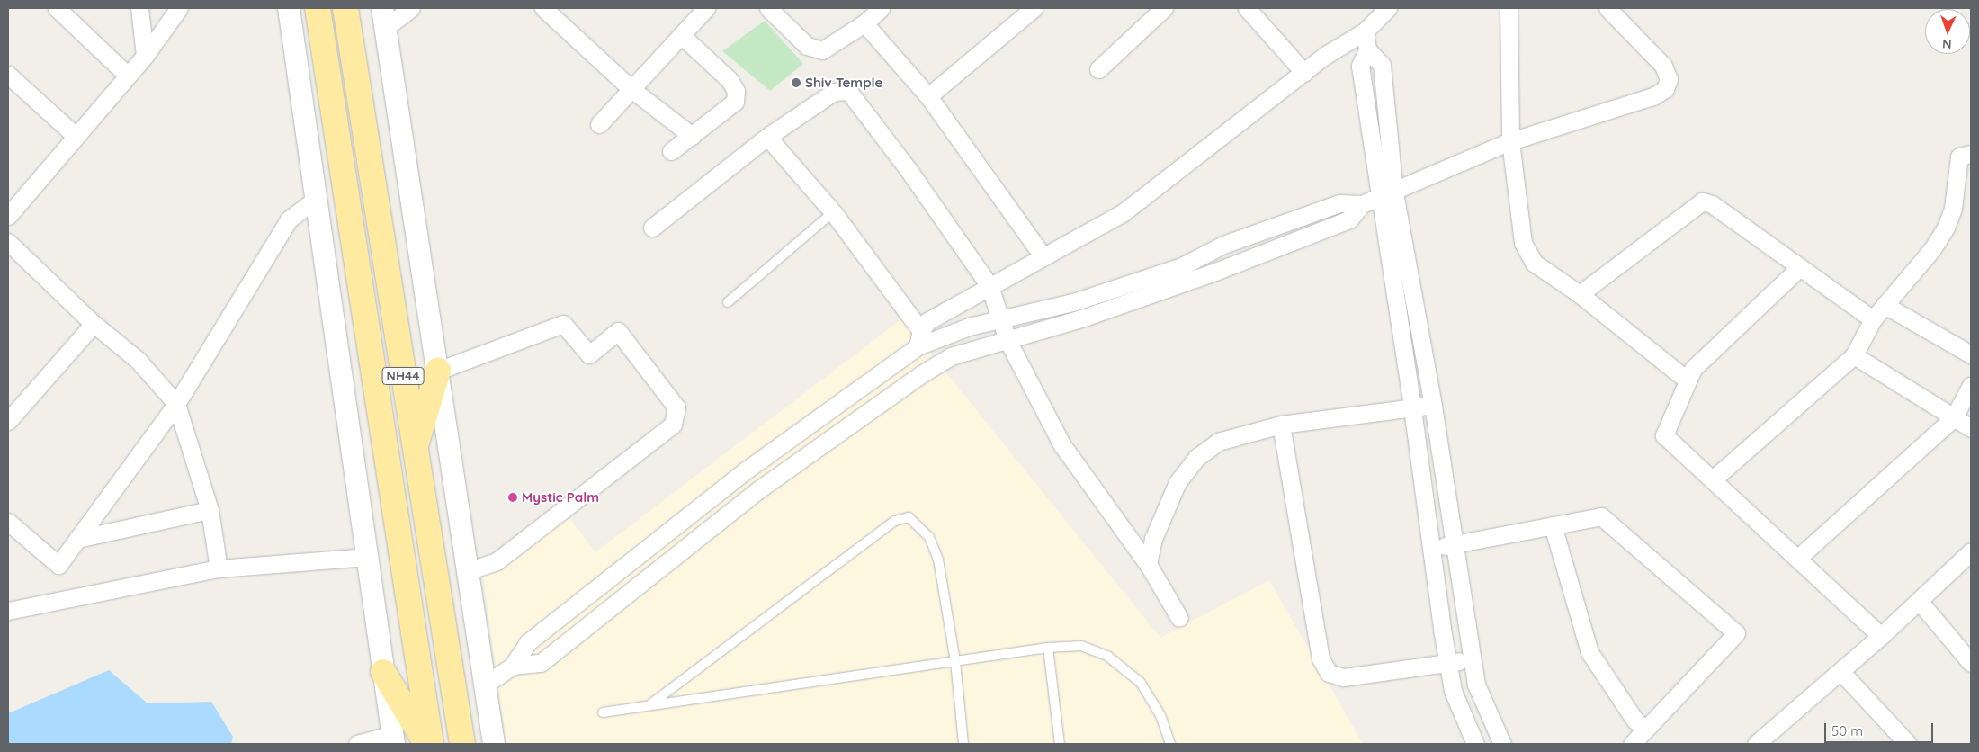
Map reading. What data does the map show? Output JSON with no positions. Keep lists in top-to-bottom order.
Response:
{
  "streets": {
    "highway": ["NH44"]
  },
  "places": ["Shiv Temple", "Mystic Palm"],
  "scale_bar": "50 m",
  "north": "bottom"
}
